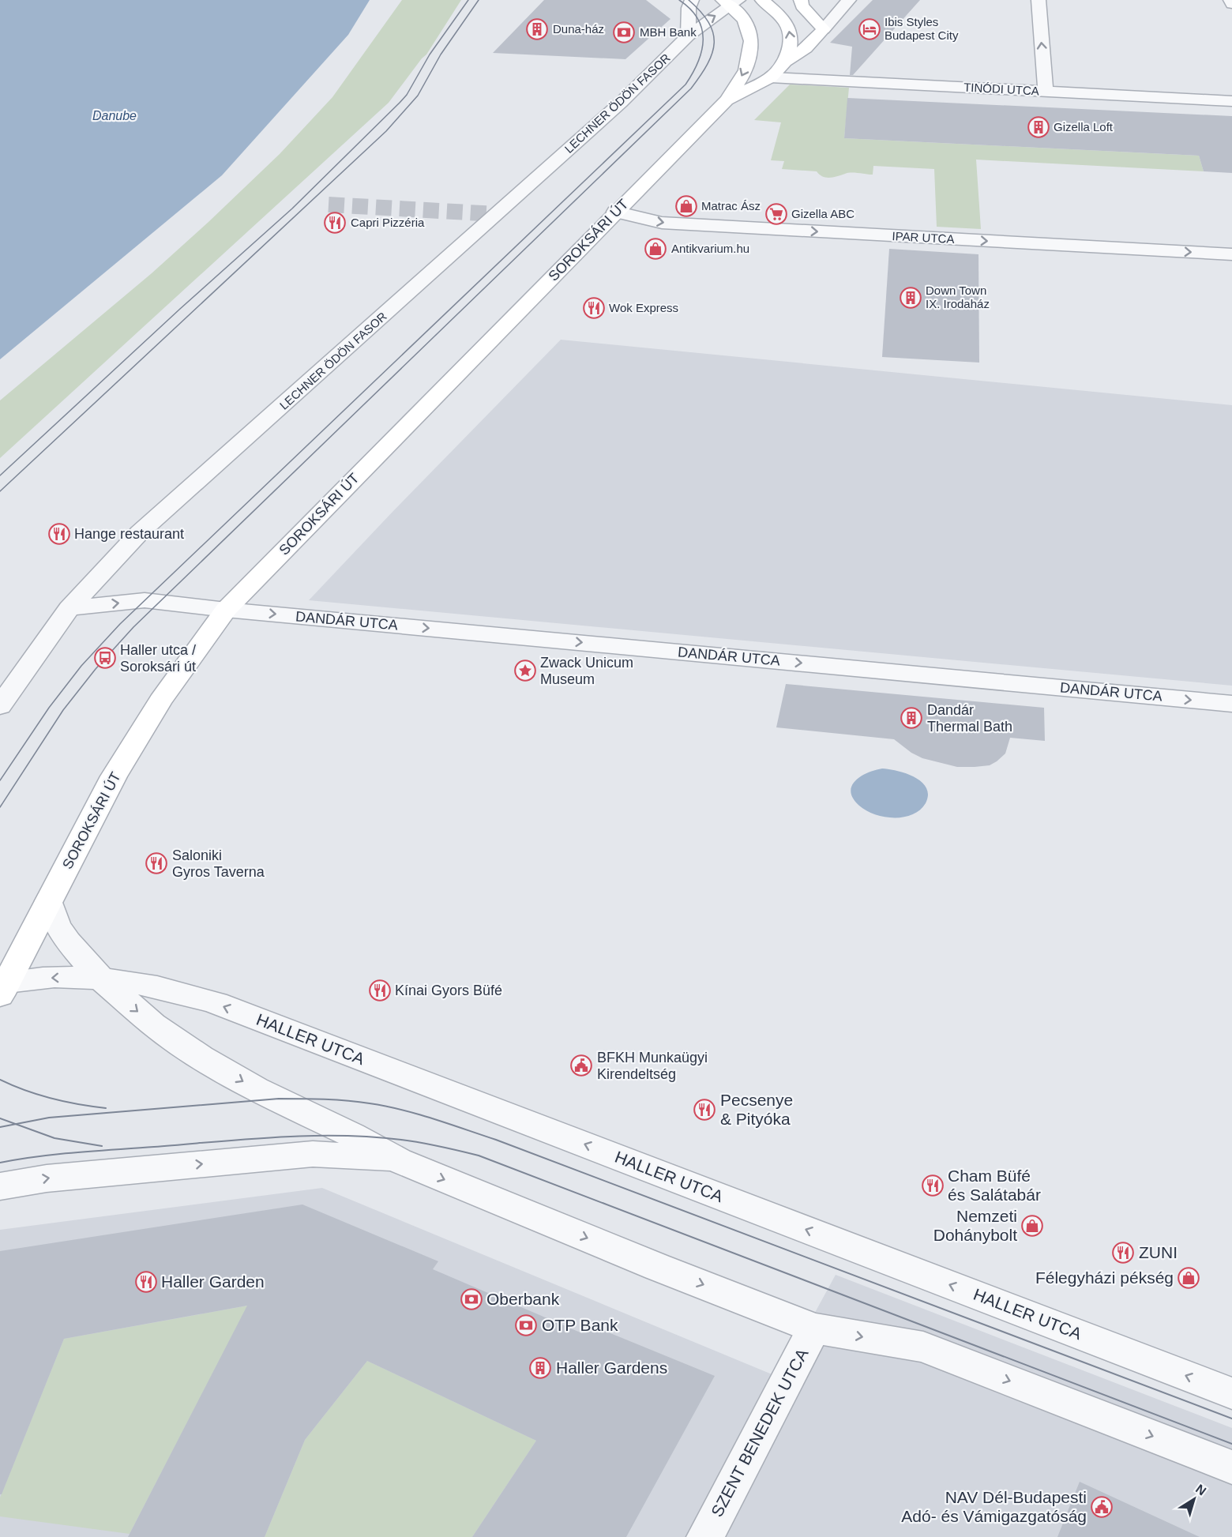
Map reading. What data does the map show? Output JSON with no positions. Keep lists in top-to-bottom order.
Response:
{
  "streets": {
    "main road": ["SOROKSÁRI ÚT"],
    "street": [
      "TINÓDI UTCA",
      "LECHNER ÖDÖN FASOR",
      "IPAR UTCA",
      "DANDÁR UTCA",
      "HALLER UTCA",
      "SZENT BENEDEK UTCA"
    ]
  },
  "crossings": [
    ["TINÓDI UTCA", "SOROKSÁRI ÚT"],
    ["LECHNER ÖDÖN FASOR", "DANDÁR UTCA"],
    ["IPAR UTCA", "SOROKSÁRI ÚT"],
    ["SOROKSÁRI ÚT", "DANDÁR UTCA"],
    ["SOROKSÁRI ÚT", "HALLER UTCA"]
  ],
  "one_way": ["IPAR UTCA", "DANDÁR UTCA"],
  "water": ["Danube"],
  "places": {
    "building": [
      "Duna-ház",
      "Gizella Loft",
      "Down Town IX. Irodaház",
      "Dandár Thermal Bath",
      "Haller Gardens"
    ],
    "hotel": ["Ibis Styles Budapest City"],
    "bank": ["MBH Bank", "Oberbank", "OTP Bank"],
    "shop": [
      "Matrac Ász",
      "Antikvarium.hu",
      "Nemzeti Dohánybolt",
      "Félegyházi pékség"
    ],
    "supermarket": ["Gizella ABC"],
    "restaurant": [
      "Capri Pizzéria",
      "Wok Express",
      "Hange restaurant",
      "Saloniki Gyros Taverna",
      "Kínai Gyors Büfé",
      "Pecsenye & Pityóka",
      "Cham Büfé és Salátabár",
      "ZUNI",
      "Haller Garden"
    ],
    "bus stop": ["Haller utca / Soroksári út"],
    "place": ["Zwack Unicum Museum"],
    "public building": ["BFKH Munkaügyi Kirendeltség", "NAV Dél-Budapesti Adó- és Vámigazgatóság"]
  },
  "north": "top right"
}
